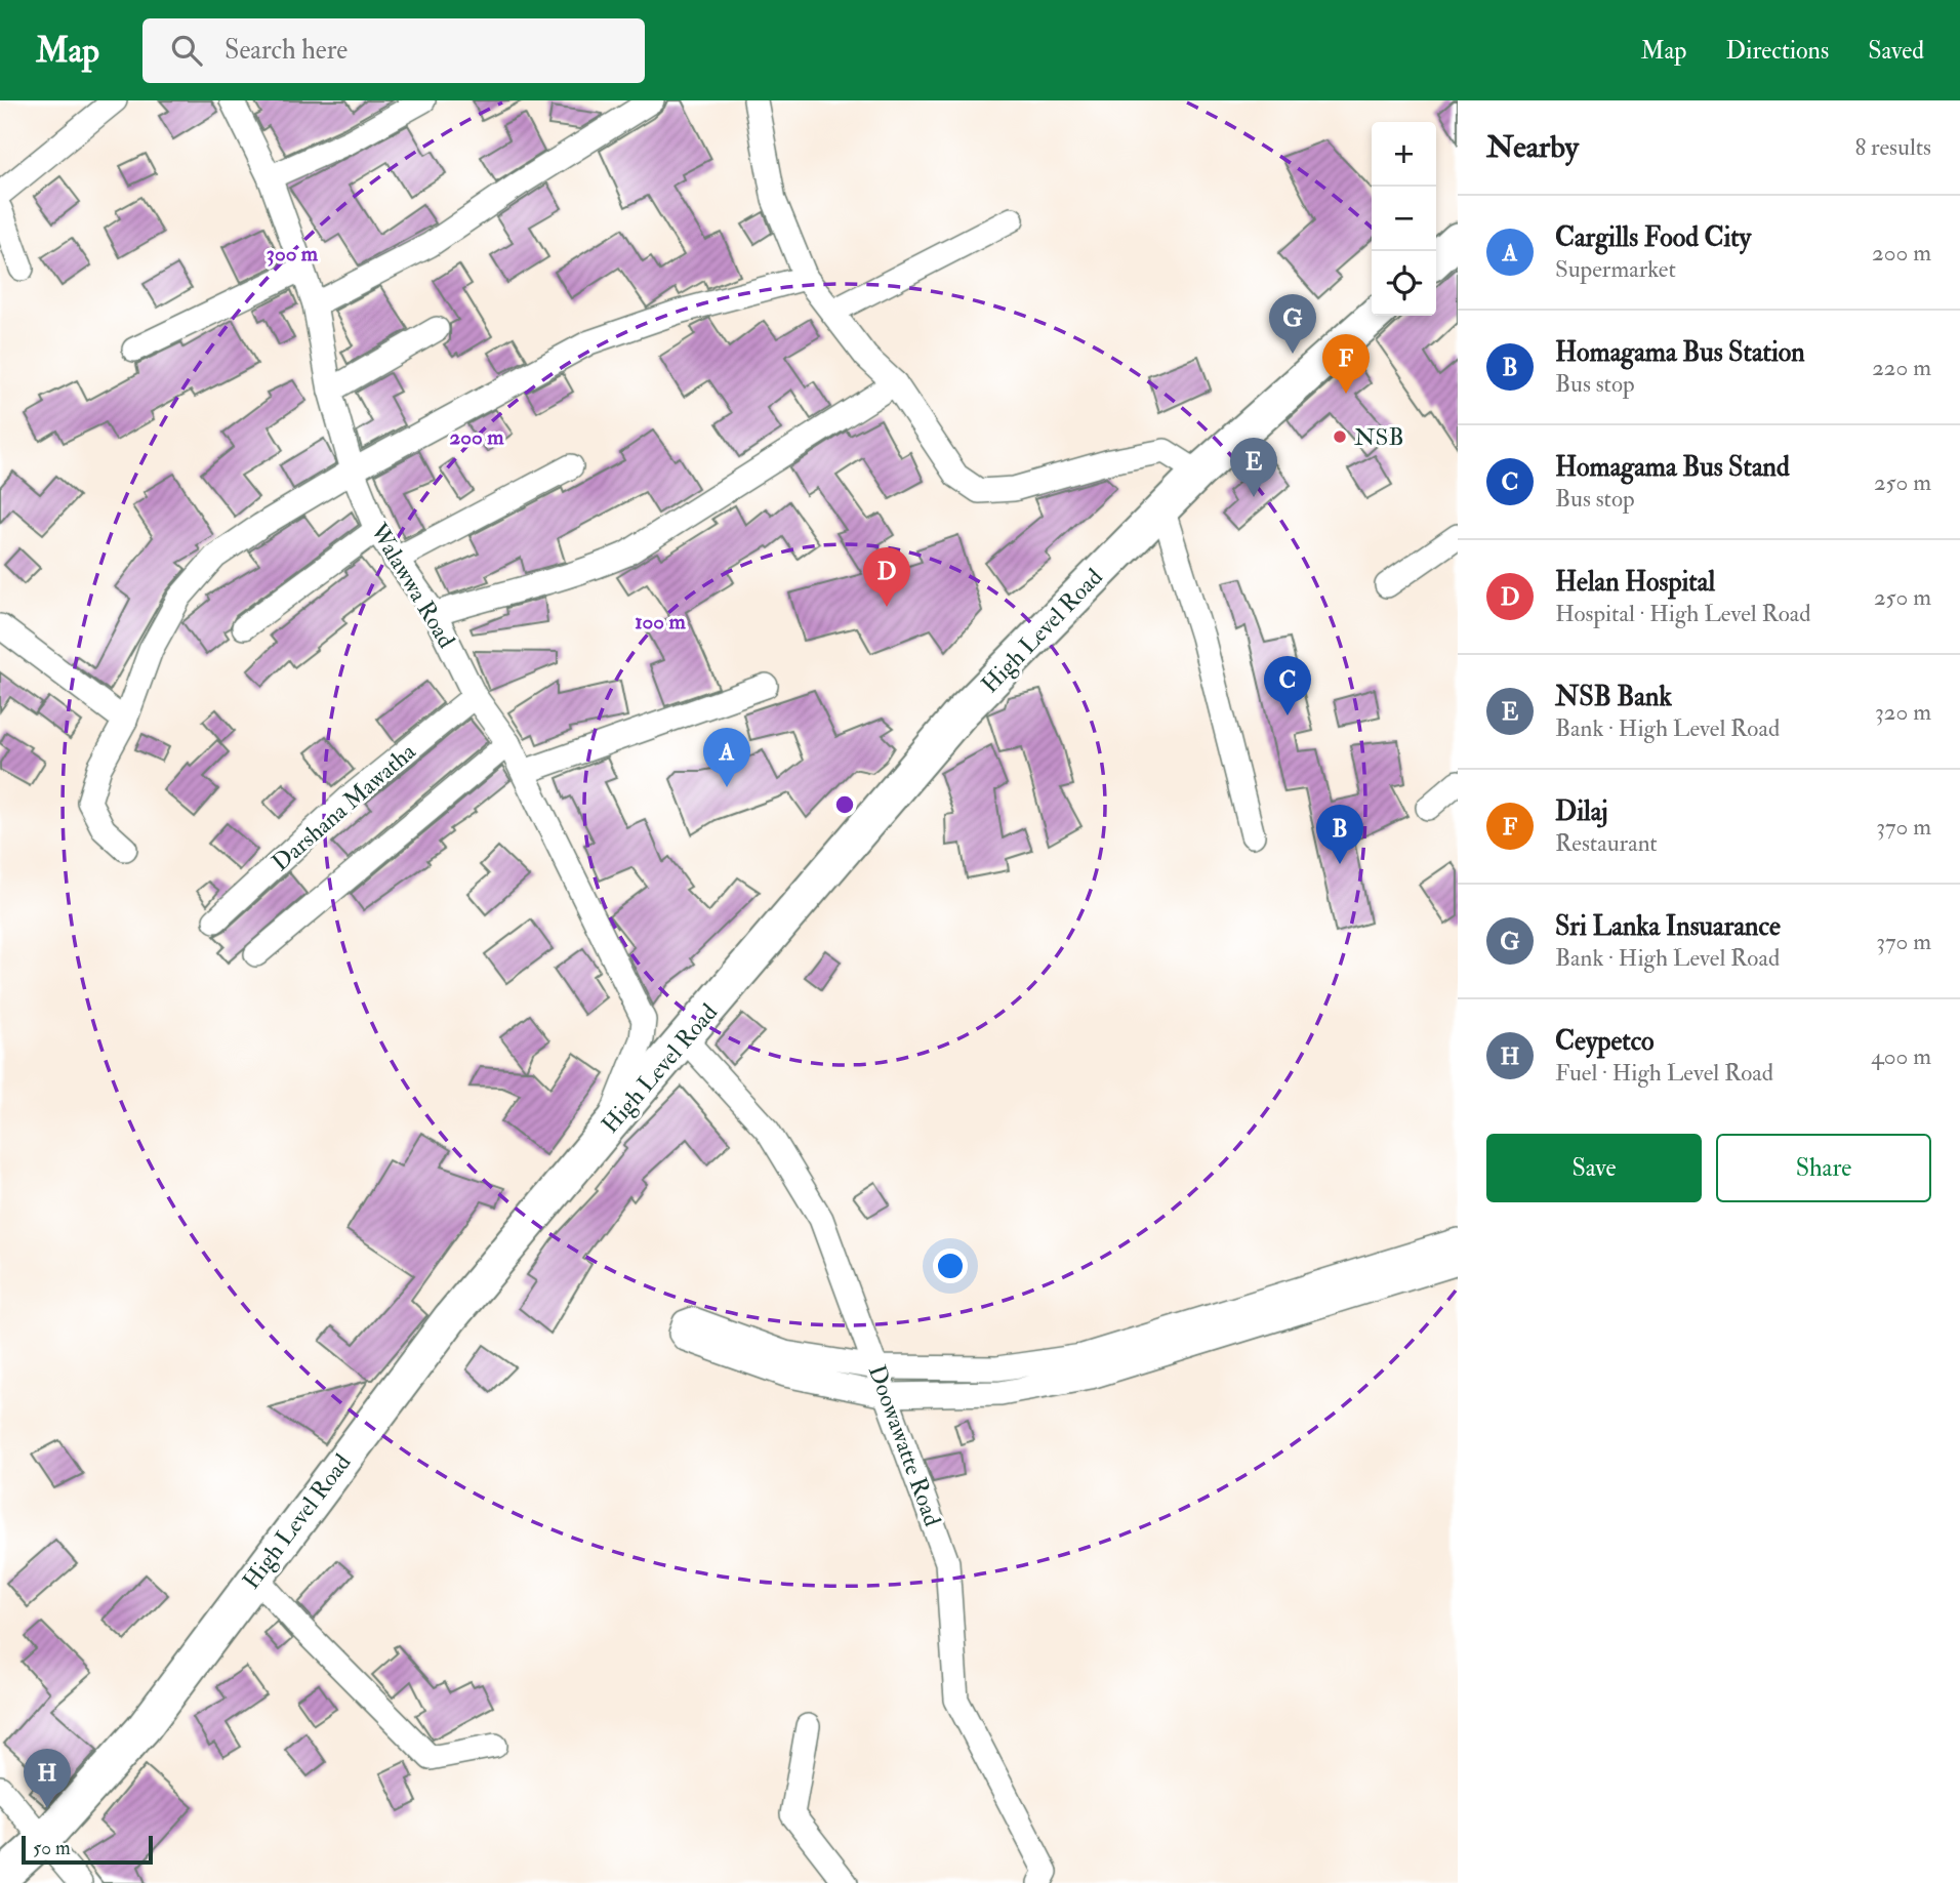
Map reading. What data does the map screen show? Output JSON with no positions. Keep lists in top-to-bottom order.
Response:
{
  "streets": {
    "highway": ["High Level Road"],
    "street": ["Walawwa Road", "Darshana Mawatha", "Doowawatte Road"]
  },
  "crossings": [
    ["Walawwa Road", "High Level Road"],
    ["Walawwa Road", "Darshana Mawatha"],
    ["High Level Road", "Doowawatte Road"]
  ],
  "places": ["NSB"],
  "scale_bar": "50 m",
  "page": {
    "header": "Map",
    "search": "Search here",
    "nav": ["Map", "Directions", "Saved"],
    "heading": ["Nearby", "8 results"],
    "map_buttons": ["+", "−"],
    "list": [
      {
        "mark": "A",
        "name": "Cargills Food City",
        "note": "Supermarket",
        "value": "200 m"
      },
      {
        "mark": "B",
        "name": "Homagama Bus Station",
        "note": "Bus stop",
        "value": "220 m"
      },
      {
        "mark": "C",
        "name": "Homagama Bus Stand",
        "note": "Bus stop",
        "value": "250 m"
      },
      {
        "mark": "D",
        "name": "Helan Hospital",
        "note": "Hospital · High Level Road",
        "value": "250 m"
      },
      {
        "mark": "E",
        "name": "NSB Bank",
        "note": "Bank · High Level Road",
        "value": "320 m"
      },
      {
        "mark": "F",
        "name": "Dilaj",
        "note": "Restaurant",
        "value": "370 m"
      },
      {
        "mark": "G",
        "name": "Sri Lanka Insuarance",
        "note": "Bank · High Level Road",
        "value": "370 m"
      },
      {
        "mark": "H",
        "name": "Ceypetco",
        "note": "Fuel · High Level Road",
        "value": "400 m"
      }
    ],
    "pins": [
      "G",
      "F",
      "E",
      "D",
      "C",
      "A",
      "B",
      "H"
    ],
    "buttons": ["Save", "Share"],
    "scale": "50 m"
  },
  "rings": ["300 m", "200 m", "100 m"]
}
